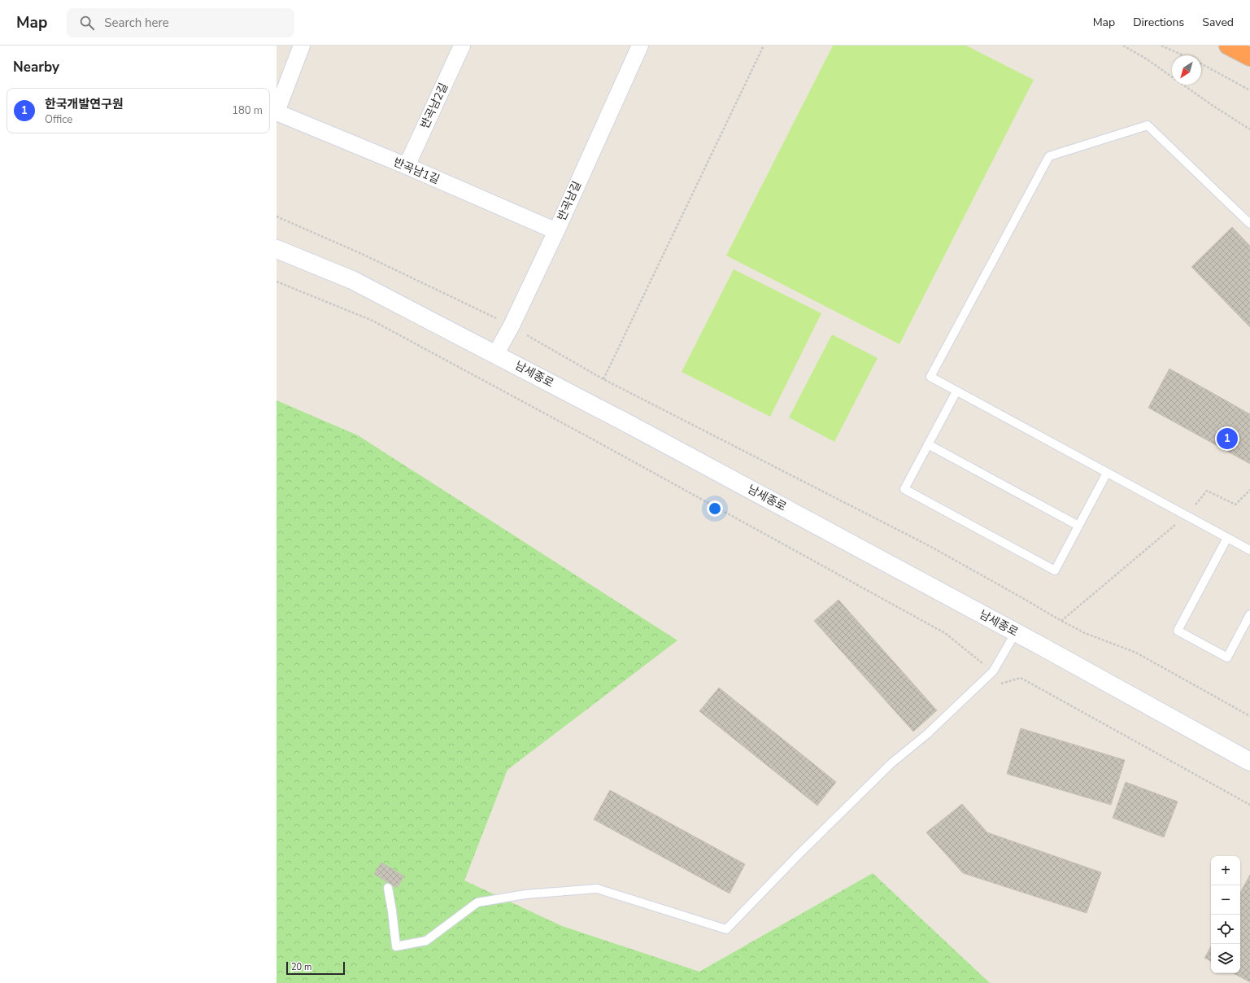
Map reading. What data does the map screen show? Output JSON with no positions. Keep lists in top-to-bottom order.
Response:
{
  "streets": {
    "street": [
      "반곡남2길",
      "반곡남1길",
      "반곡남길",
      "남세종로"
    ]
  },
  "crossings": [
    ["반곡남2길", "반곡남1길"],
    ["반곡남1길", "반곡남길"],
    ["반곡남길", "남세종로"]
  ],
  "scale_bar": "20 m",
  "north": "bottom left",
  "page": {
    "header": "Map",
    "search": "Search here",
    "nav": ["Map", "Directions", "Saved"],
    "heading": "Nearby",
    "list": [
      {
        "mark": "1",
        "name": "한국개발연구원",
        "note": "Office",
        "value": "180 m"
      }
    ],
    "pins": "1",
    "map_buttons": ["+", "−"],
    "scale": "20 m"
  }
}
